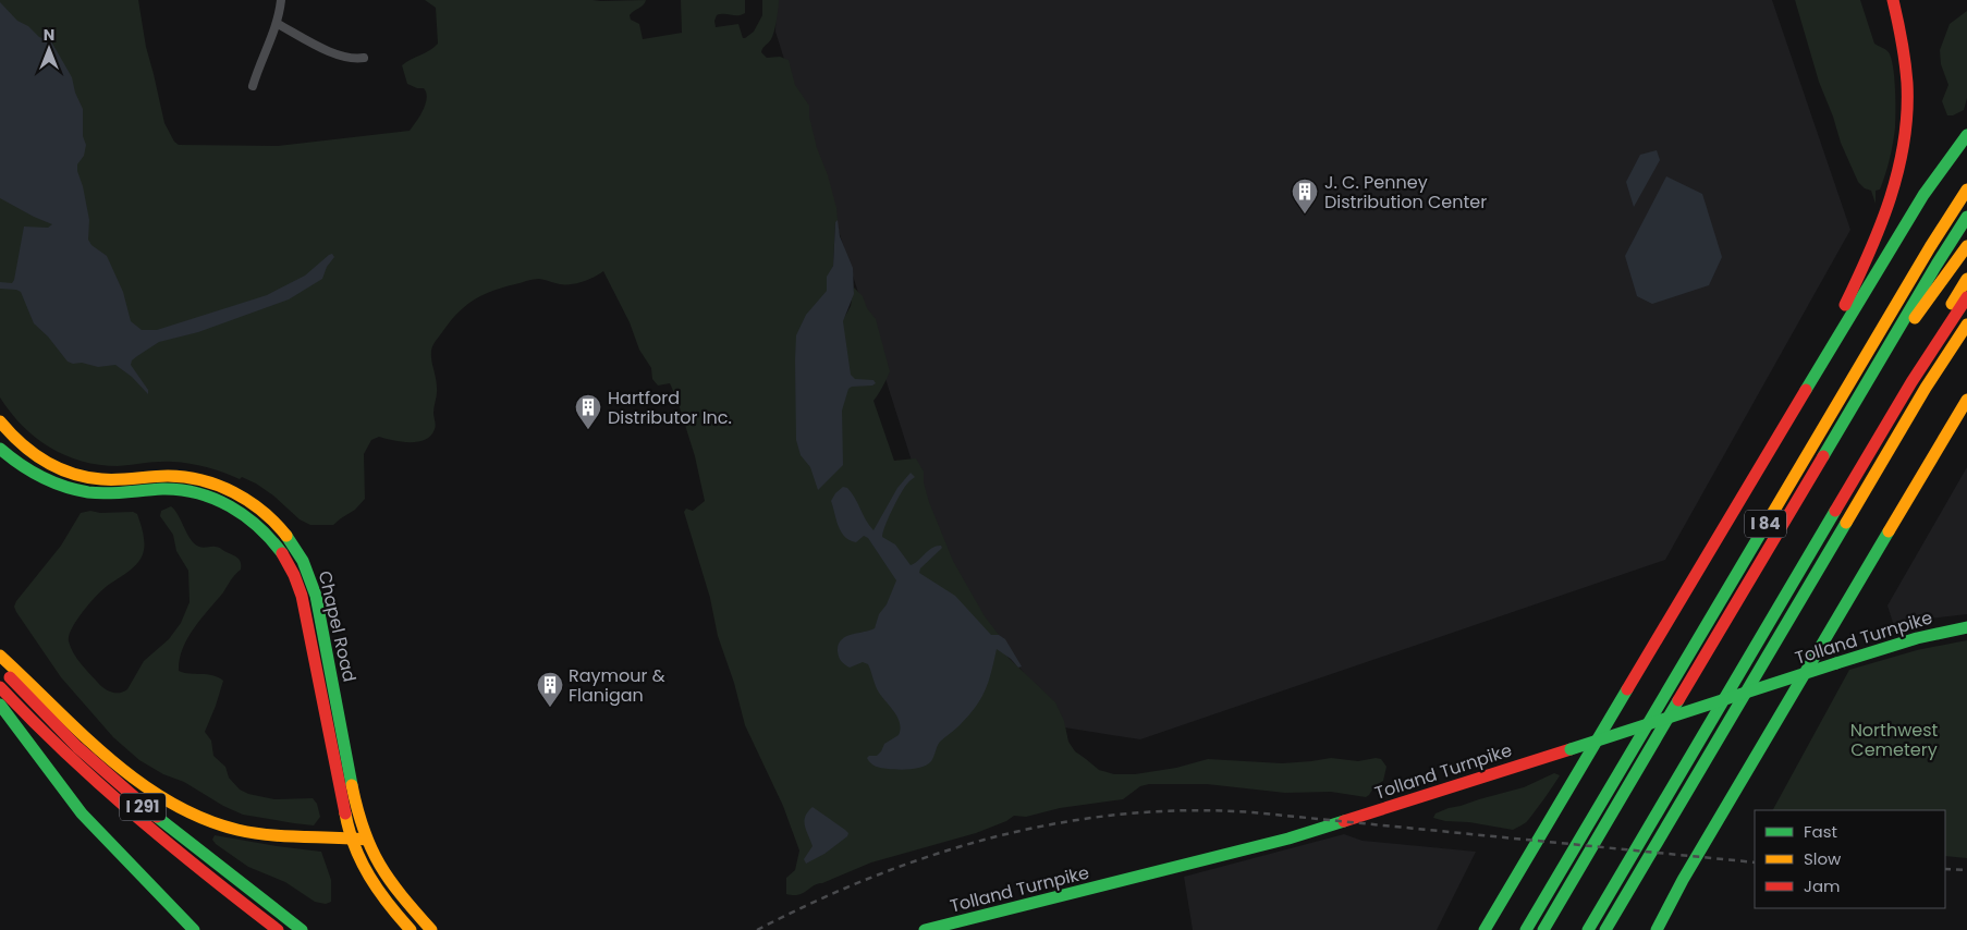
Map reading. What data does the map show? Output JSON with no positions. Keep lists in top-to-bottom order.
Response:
{
  "streets": {
    "main road": [
      "I 84",
      "Chapel Road",
      "Tolland Turnpike",
      "I 291"
    ]
  },
  "parks": ["Northwest Cemetery"],
  "places": {
    "building": ["J. C. Penney Distribution Center", "Hartford Distributor Inc.", "Raymour & Flanigan"]
  },
  "legend": ["Fast", "Slow", "Jam"],
  "north": "top"
}
